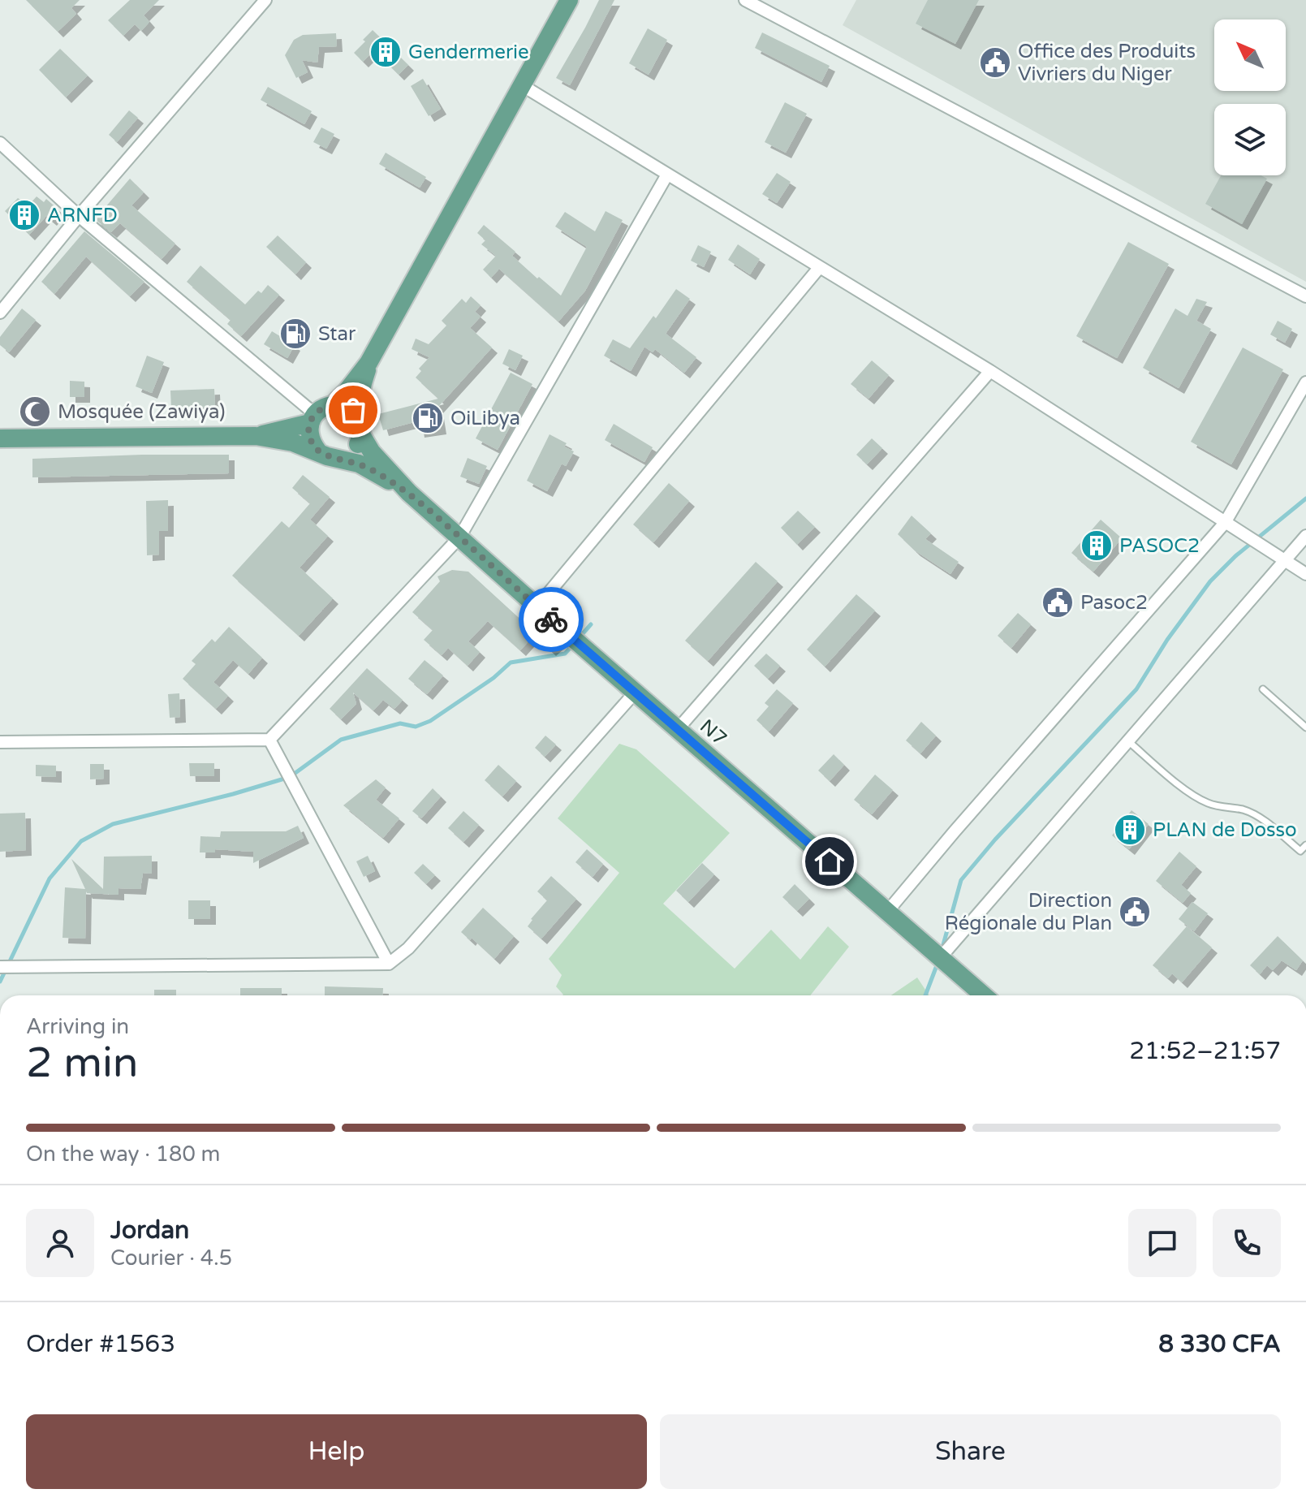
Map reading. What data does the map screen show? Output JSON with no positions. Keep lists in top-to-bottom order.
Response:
{
  "streets": {
    "main road": ["N7"]
  },
  "places": {
    "building": [
      "Gendermerie",
      "ARNFD",
      "PASOC2",
      "PLAN de Dosso"
    ],
    "public building": ["Office des Produits Vivriers du Niger", "Pasoc2", "Direction Régionale du Plan"],
    "fuel station": ["Star", "OiLibya"],
    "mosque": ["Mosquée (Zawiya)"]
  },
  "north": "top left",
  "page": {
    "heading": ["2 min", "Arriving in", "21:52–21:57"],
    "panel": [
      "Jordan",
      "Courier · 4.5",
      "Order #1563",
      "8 330 CFA"
    ],
    "bar": "On the way · 180 m",
    "buttons": ["Help", "Share"]
  }
}
